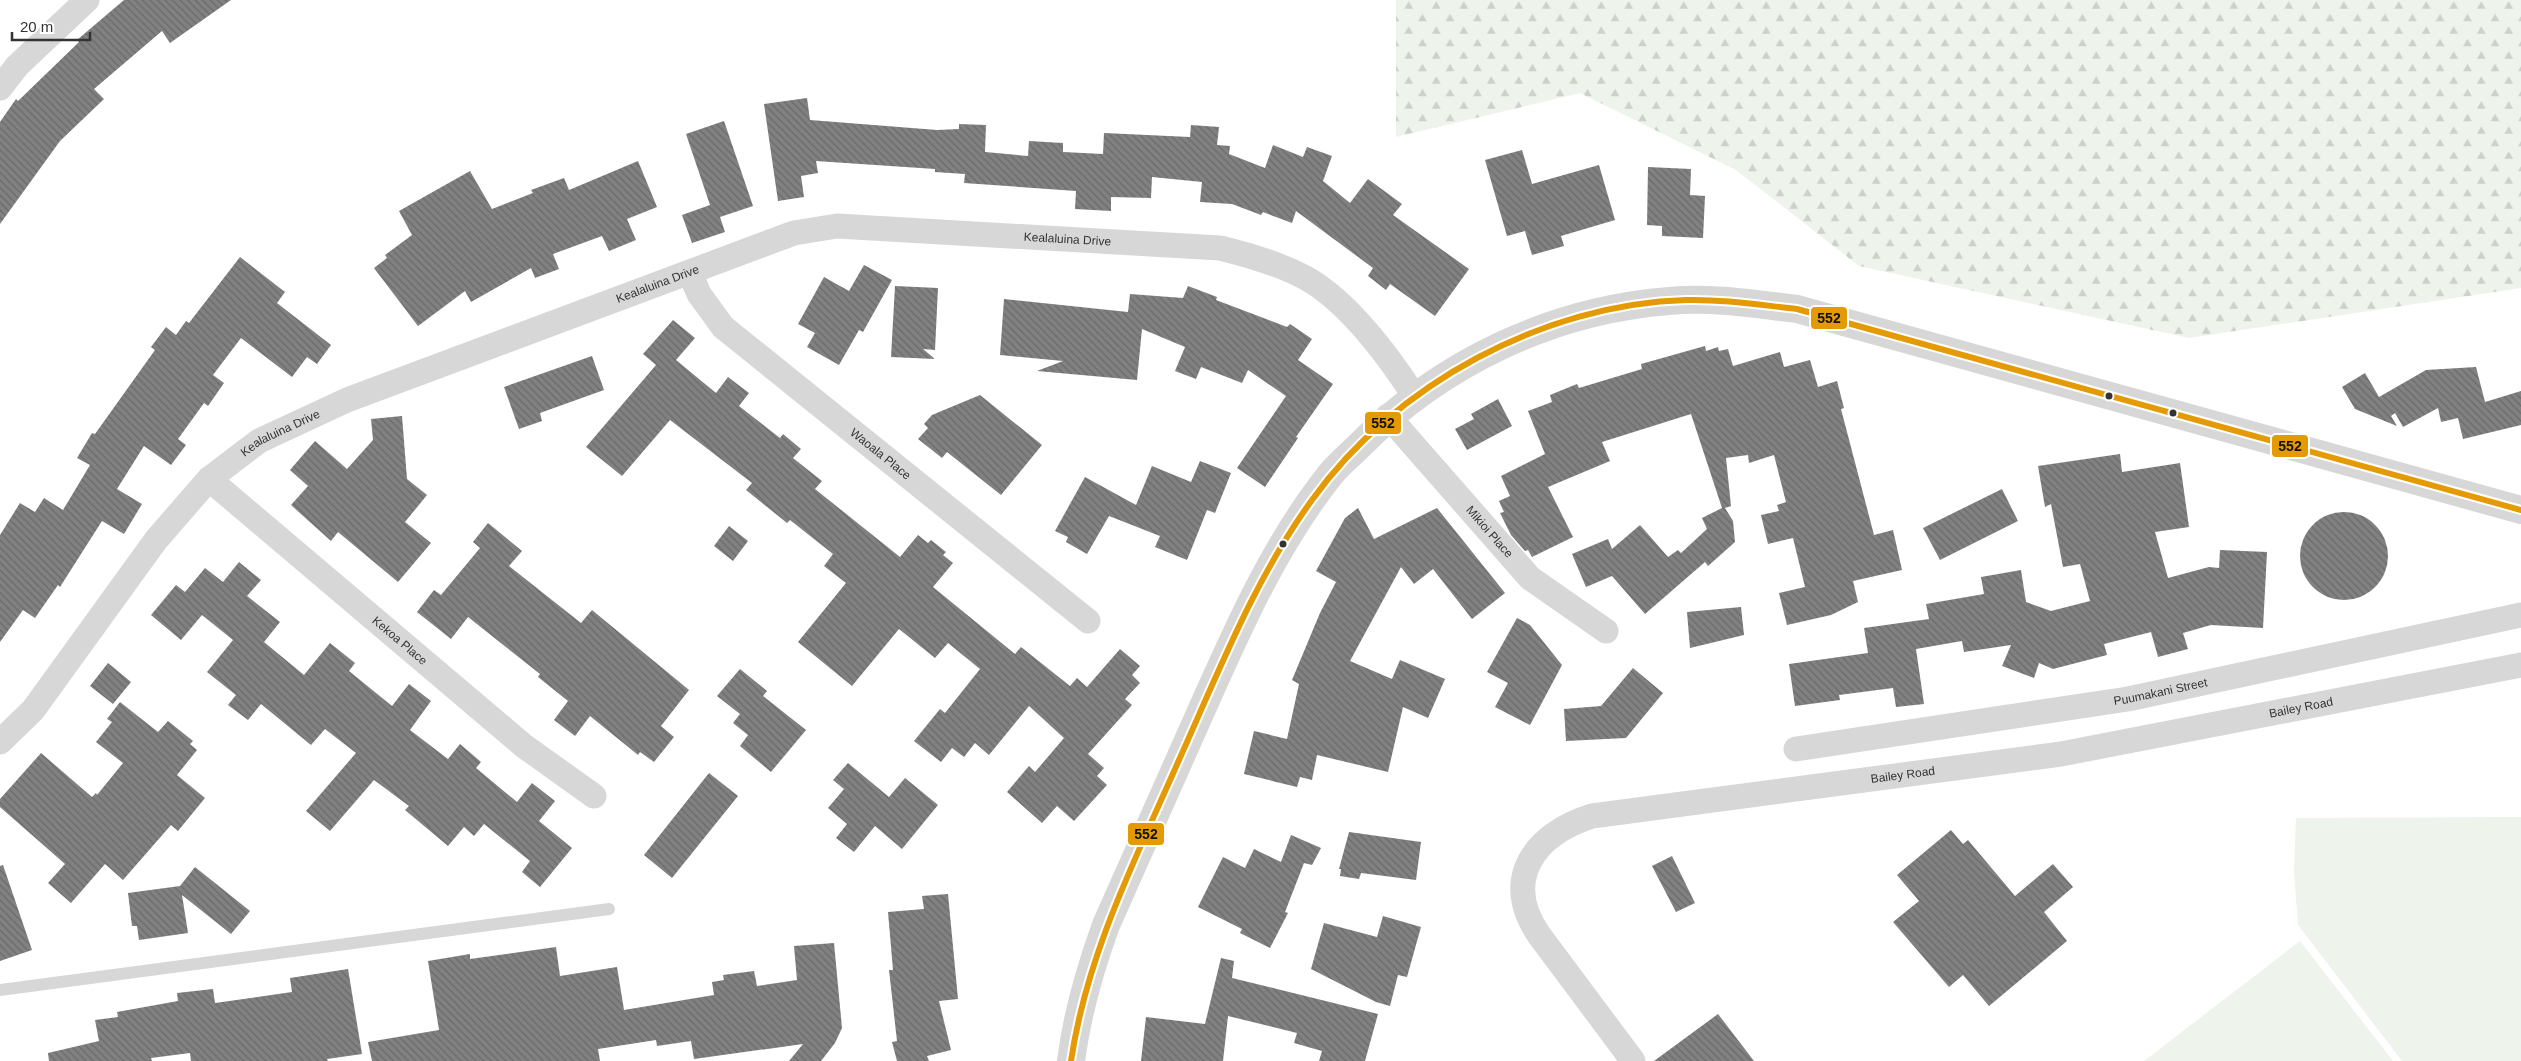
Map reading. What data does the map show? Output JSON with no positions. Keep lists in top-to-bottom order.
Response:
{
  "streets": {
    "street": [
      "Kealaluina Drive",
      "Waoala Place",
      "Mikioi Place",
      "Kekoa Place",
      "Puumakani Street",
      "Bailey Road"
    ]
  },
  "crossings": [
    ["Kealaluina Drive", "Waoala Place"],
    ["Kealaluina Drive", "Kekoa Place"]
  ],
  "lines": ["transit line 552"],
  "scale_bar": "20 m"
}
